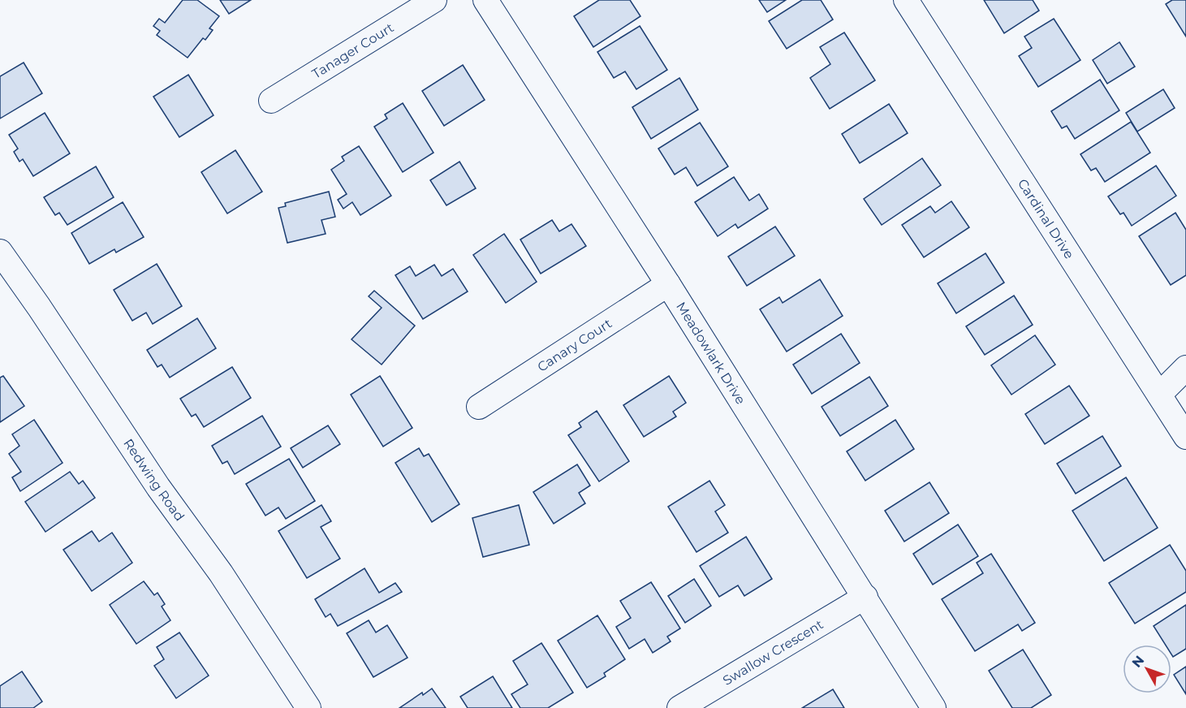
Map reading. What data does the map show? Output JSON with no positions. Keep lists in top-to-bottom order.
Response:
{
  "streets": {
    "street": [
      "Tanager Court",
      "Cardinal Drive",
      "Canary Court",
      "Meadowlark Drive",
      "Redwing Road",
      "Swallow Crescent"
    ]
  },
  "crossings": [
    ["Canary Court", "Meadowlark Drive"],
    ["Meadowlark Drive", "Swallow Crescent"]
  ],
  "north": "top left"
}
